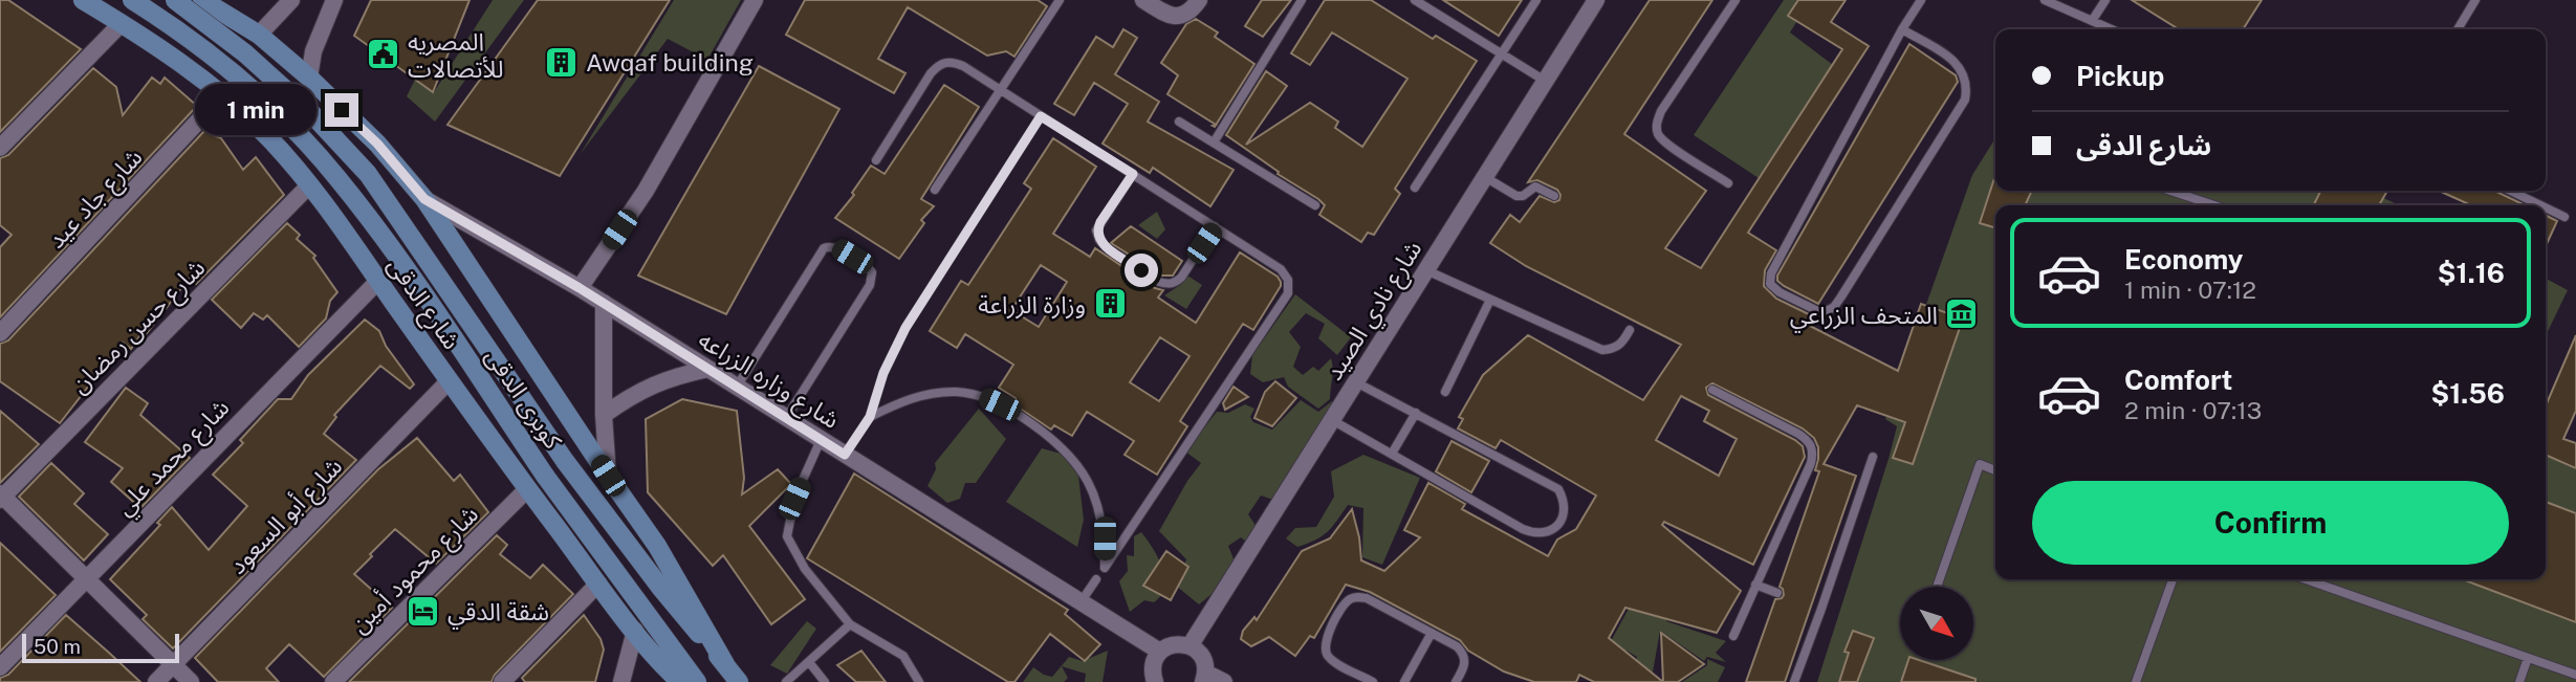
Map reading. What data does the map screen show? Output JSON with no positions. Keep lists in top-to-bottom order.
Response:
{
  "streets": {
    "street": [
      "شارع جاد عيد",
      "شارع الدقى",
      "شارع نادي الصيد",
      "شارع حسن رمضان",
      "شارع وزاره الزراعه",
      "كوبرى الدقى",
      "شارع محمد علي",
      "شارع أبو السعود",
      "شارع محمود أمين"
    ]
  },
  "crossings": [
    ["شارع جاد عيد", "شارع الدقى"],
    ["شارع الدقى", "شارع حسن رمضان"],
    ["شارع الدقى", "شارع محمد علي"],
    ["شارع الدقى", "شارع أبو السعود"],
    ["شارع الدقى", "شارع محمود أمين"]
  ],
  "places": {
    "public building": ["المصريه للأتصالات"],
    "building": ["Awqaf building", "وزارة الزراعة"],
    "museum": ["المتحف الزراعي"],
    "hotel": ["شقة الدقي"]
  },
  "scale_bar": "50 m",
  "north": "bottom right",
  "page": {
    "banner": ["Pickup", "شارع الدقى"],
    "bubble": "1 min",
    "list": [
      {
        "name": "Economy",
        "note": "1 min · 07:12",
        "value": "$1.16"
      },
      {
        "name": "Comfort",
        "note": "2 min · 07:13",
        "value": "$1.56"
      }
    ],
    "buttons": "Confirm",
    "scale": "50 m"
  }
}
